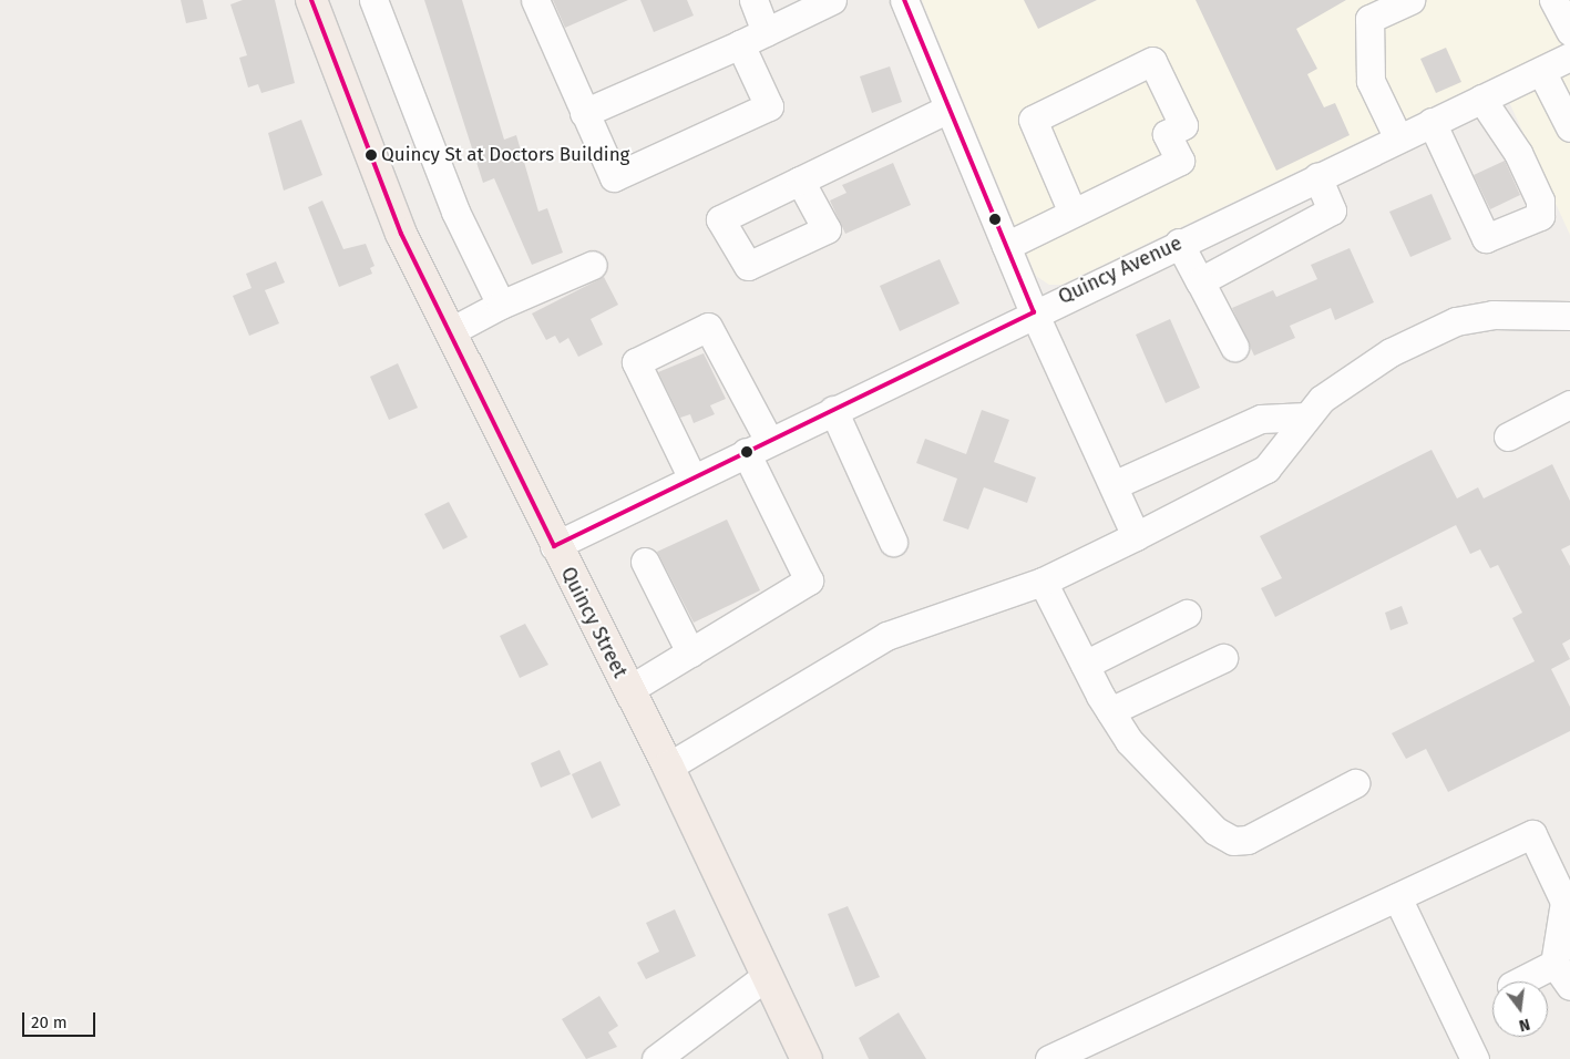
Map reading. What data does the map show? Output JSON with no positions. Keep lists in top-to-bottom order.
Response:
{
  "streets": {
    "main road": ["Quincy Street"],
    "street": ["Quincy Avenue"]
  },
  "crossings": [
    ["Quincy Avenue", "Quincy Street"]
  ],
  "places": ["Quincy St at Doctors Building"],
  "scale_bar": "20 m",
  "north": "bottom"
}
